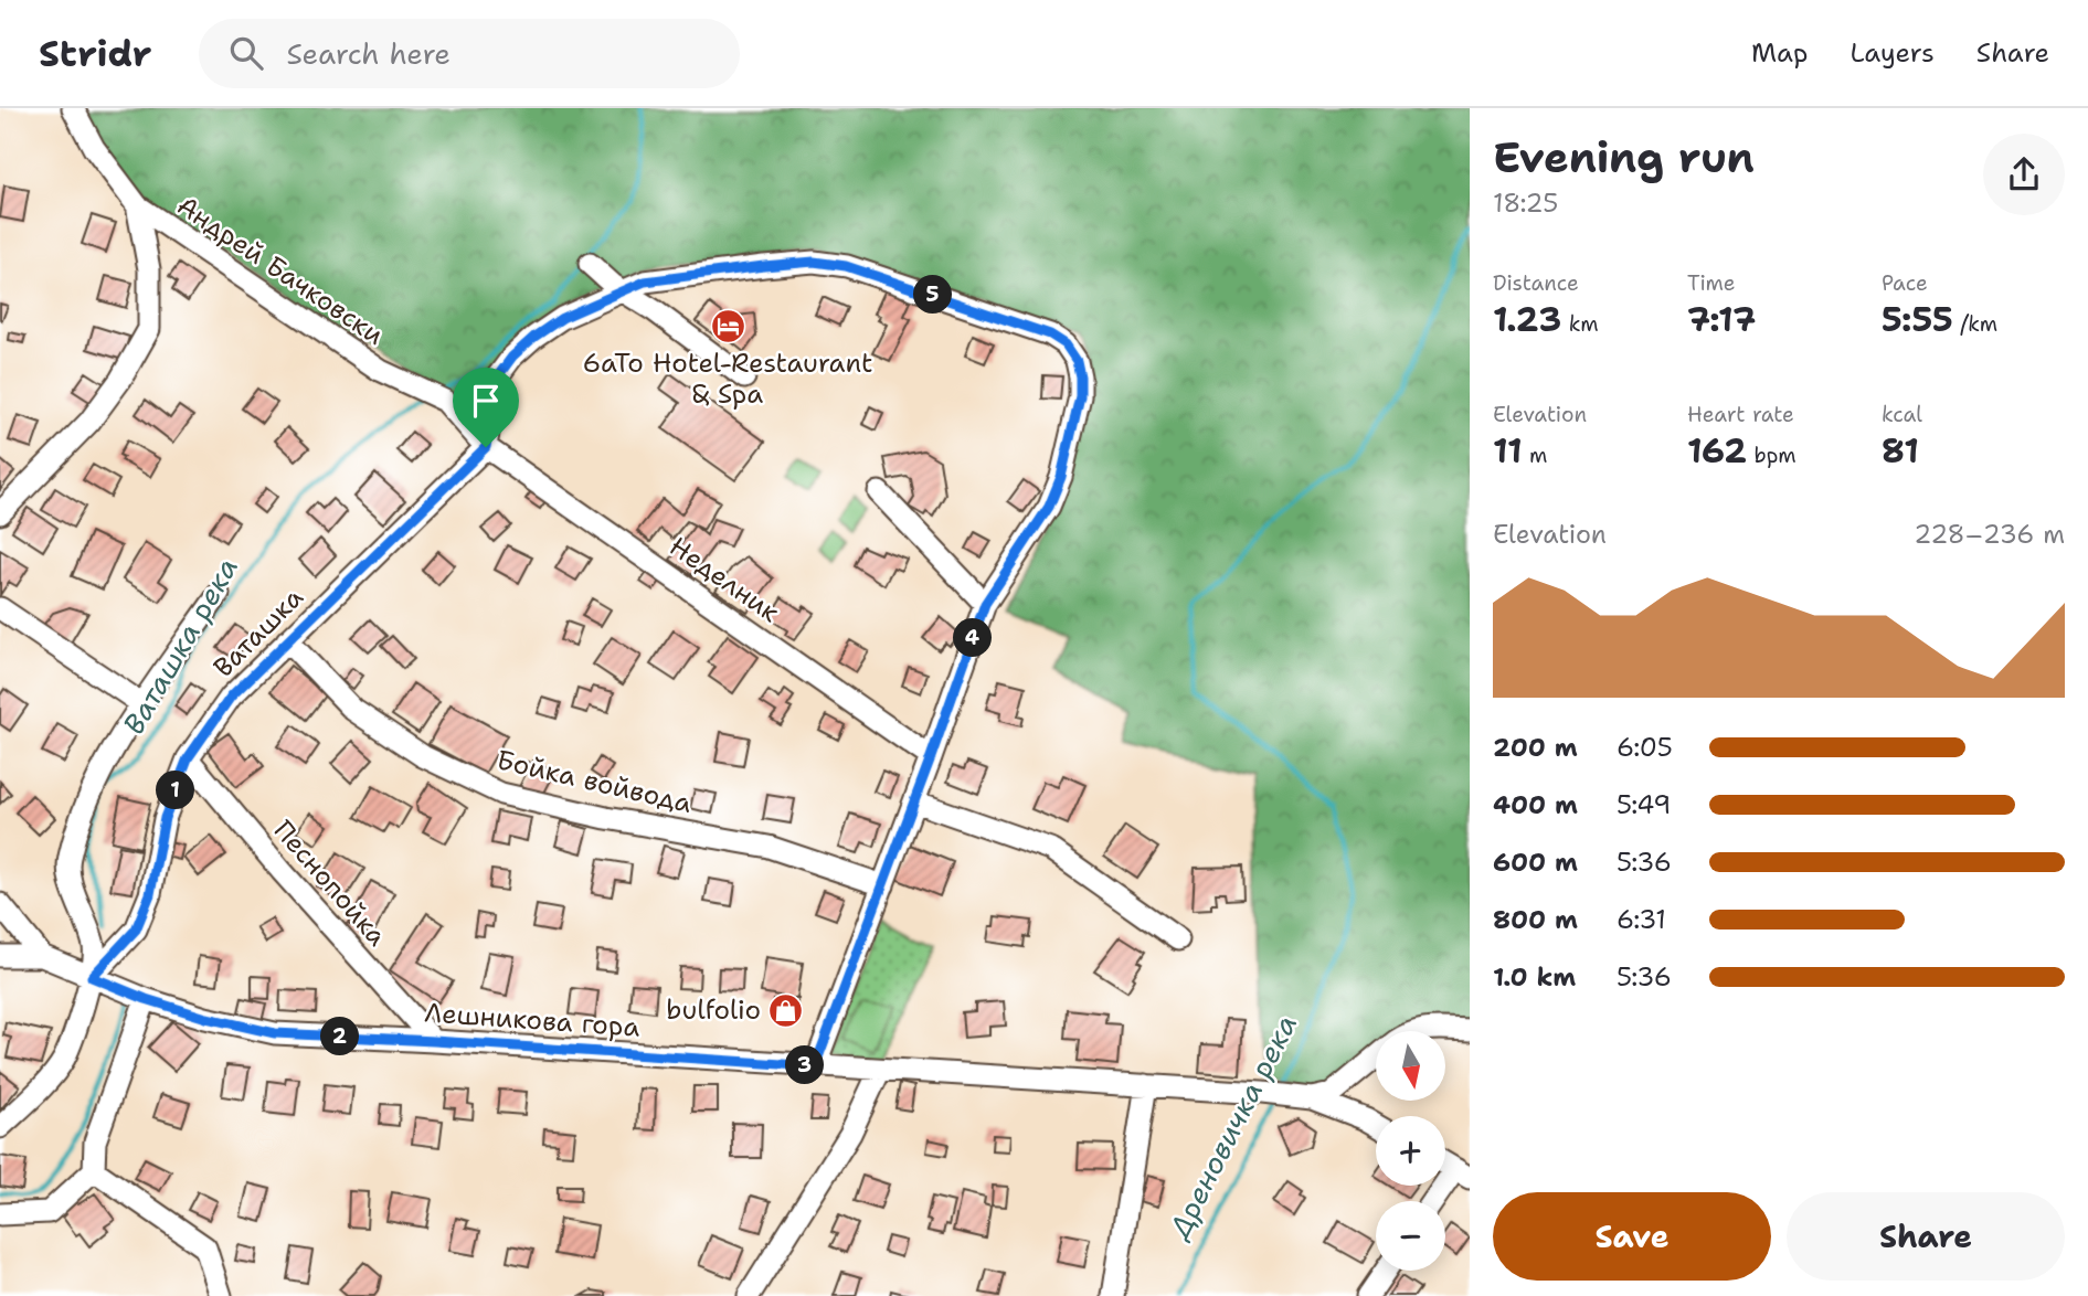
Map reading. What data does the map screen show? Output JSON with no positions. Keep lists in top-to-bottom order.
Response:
{
  "streets": {
    "street": [
      "Андрей Бачковски",
      "Неделник",
      "Ваташка",
      "Бойка войвода",
      "Песнопойка",
      "Лешникова гора"
    ]
  },
  "crossings": [
    ["Андрей Бачковски", "Неделник"],
    ["Андрей Бачковски", "Ваташка"],
    ["Неделник", "Ваташка"],
    ["Ваташка", "Бойка войвода"],
    ["Ваташка", "Песнопойка"],
    ["Ваташка", "Лешникова гора"],
    ["Песнопойка", "Лешникова гора"]
  ],
  "water": ["Ваташка река", "Дреновичка река"],
  "places": {
    "hotel": ["6aTo Hotel-Restaurant & Spa"],
    "shop": ["bulfolio"]
  },
  "north": "bottom",
  "page": {
    "header": "Stridr",
    "search": "Search here",
    "nav": ["Map", "Layers", "Share"],
    "heading": ["Evening run", "18:25"],
    "stats": [
      ["Distance", "1.23 km"],
      ["Time", "7:17"],
      ["Pace", "5:55 /km"],
      ["Elevation", "11 m"],
      ["Heart rate", "162 bpm"],
      ["kcal", "81"]
    ],
    "pins": [
      "5",
      "4",
      "1",
      "2",
      "3"
    ],
    "chart": ["Elevation", "228–236 m"],
    "list": [
      {
        "name": "200 m",
        "note": "6:05"
      },
      {
        "name": "400 m",
        "note": "5:49"
      },
      {
        "name": "600 m",
        "note": "5:36"
      },
      {
        "name": "800 m",
        "note": "6:31"
      },
      {
        "name": "1.0 km",
        "note": "5:36"
      }
    ],
    "map_buttons": ["+", "−"],
    "buttons": ["Save", "Share"]
  }
}
